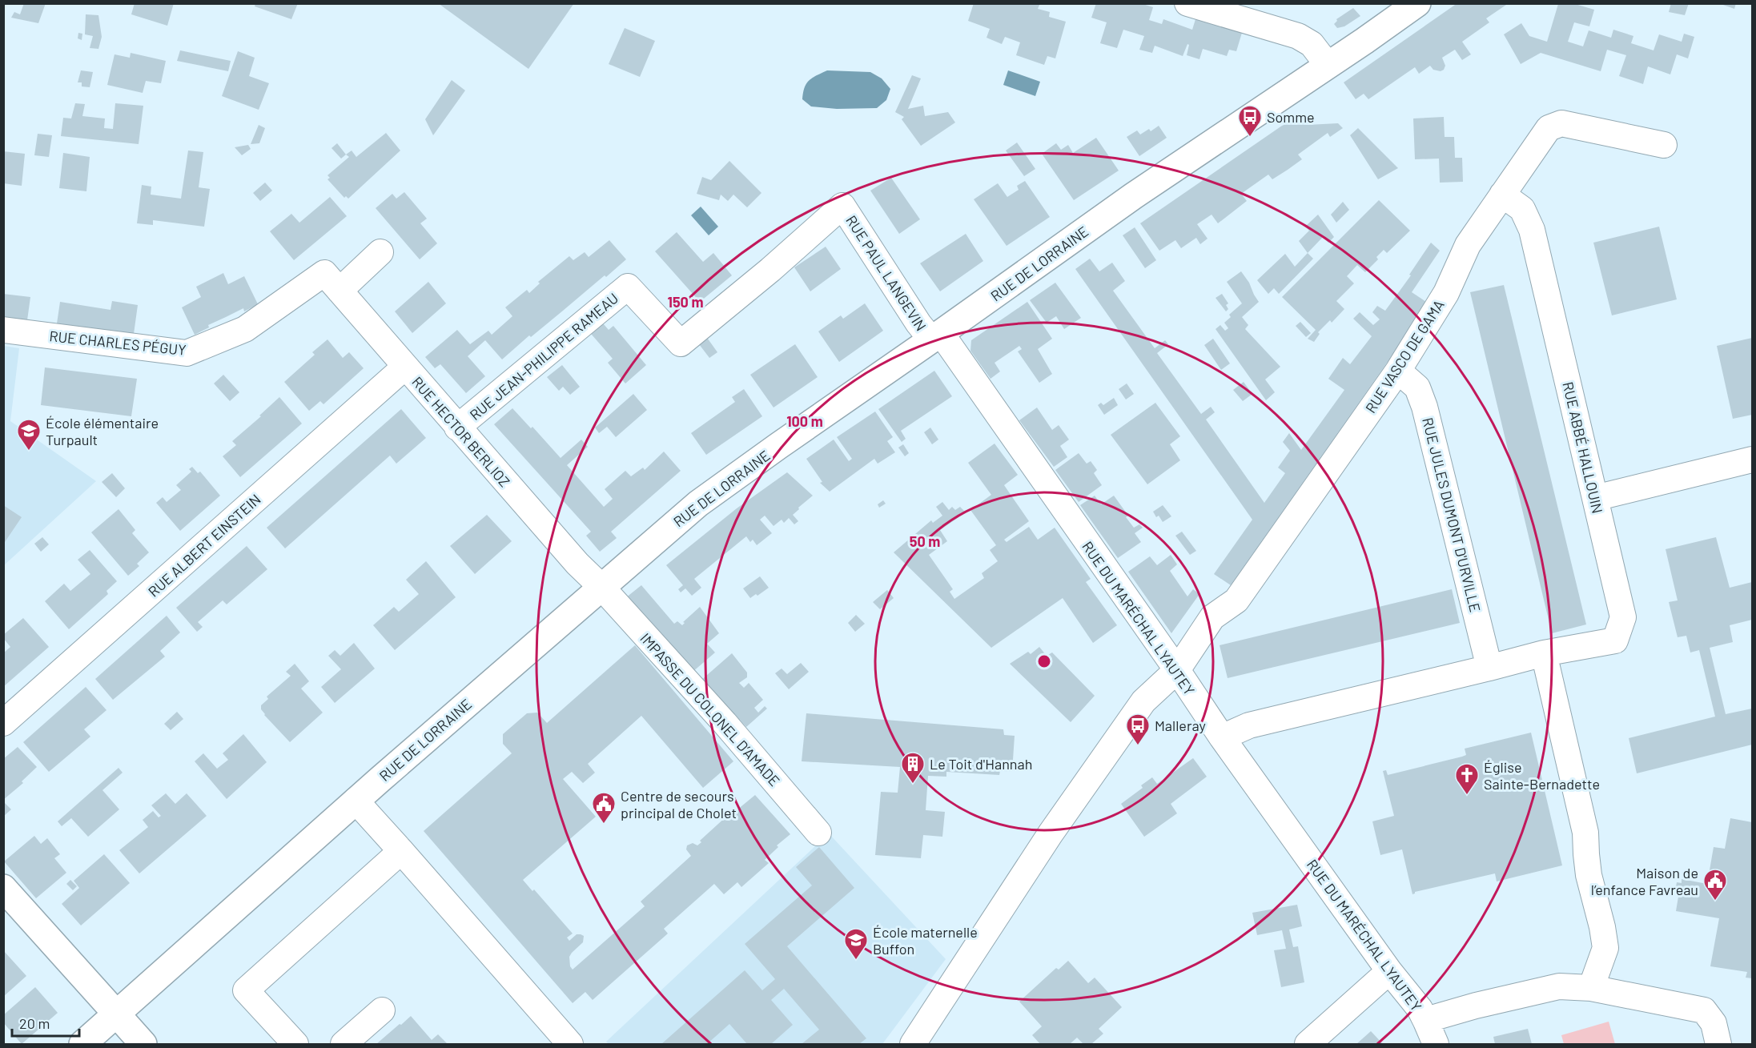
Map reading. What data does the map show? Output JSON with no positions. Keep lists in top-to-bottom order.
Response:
{
  "streets": {
    "main road": ["RUE DE LORRAINE"],
    "street": [
      "RUE PAUL LANGEVIN",
      "RUE CHARLES PÉGUY",
      "RUE JEAN-PHILIPPE RAMEAU",
      "RUE VASCO DE GAMA",
      "RUE HECTOR BERLIOZ",
      "RUE ABBÉ HALLOUIN",
      "RUE JULES DUMONT D'URVILLE",
      "RUE ALBERT EINSTEIN",
      "RUE DU MARÉCHAL LYAUTEY",
      "IMPASSE DU COLONEL D’AMADE"
    ]
  },
  "crossings": [
    ["RUE DE LORRAINE", "RUE PAUL LANGEVIN"],
    ["RUE DE LORRAINE", "RUE HECTOR BERLIOZ"],
    ["RUE DE LORRAINE", "RUE DU MARÉCHAL LYAUTEY"],
    ["RUE DE LORRAINE", "IMPASSE DU COLONEL D’AMADE"],
    ["RUE PAUL LANGEVIN", "RUE JEAN-PHILIPPE RAMEAU"],
    ["RUE PAUL LANGEVIN", "RUE DU MARÉCHAL LYAUTEY"],
    ["RUE CHARLES PÉGUY", "RUE HECTOR BERLIOZ"],
    ["RUE JEAN-PHILIPPE RAMEAU", "RUE HECTOR BERLIOZ"],
    ["RUE VASCO DE GAMA", "RUE ABBÉ HALLOUIN"],
    ["RUE VASCO DE GAMA", "RUE JULES DUMONT D'URVILLE"],
    ["RUE VASCO DE GAMA", "RUE DU MARÉCHAL LYAUTEY"],
    ["RUE HECTOR BERLIOZ", "RUE ALBERT EINSTEIN"],
    ["RUE HECTOR BERLIOZ", "IMPASSE DU COLONEL D’AMADE"]
  ],
  "places": {
    "bus stop": ["Somme", "Malleray"],
    "school or university": ["École élémentaire Turpault", "École maternelle Buffon"],
    "building": ["Le Toit d'Hannah"],
    "church": ["Église Sainte-Bernadette"],
    "public building": ["Centre de secours principal de Cholet", "Maison de l’enfance Favreau"]
  },
  "scale_bar": "20 m",
  "rings": ["150 m", "100 m", "50 m"]
}
